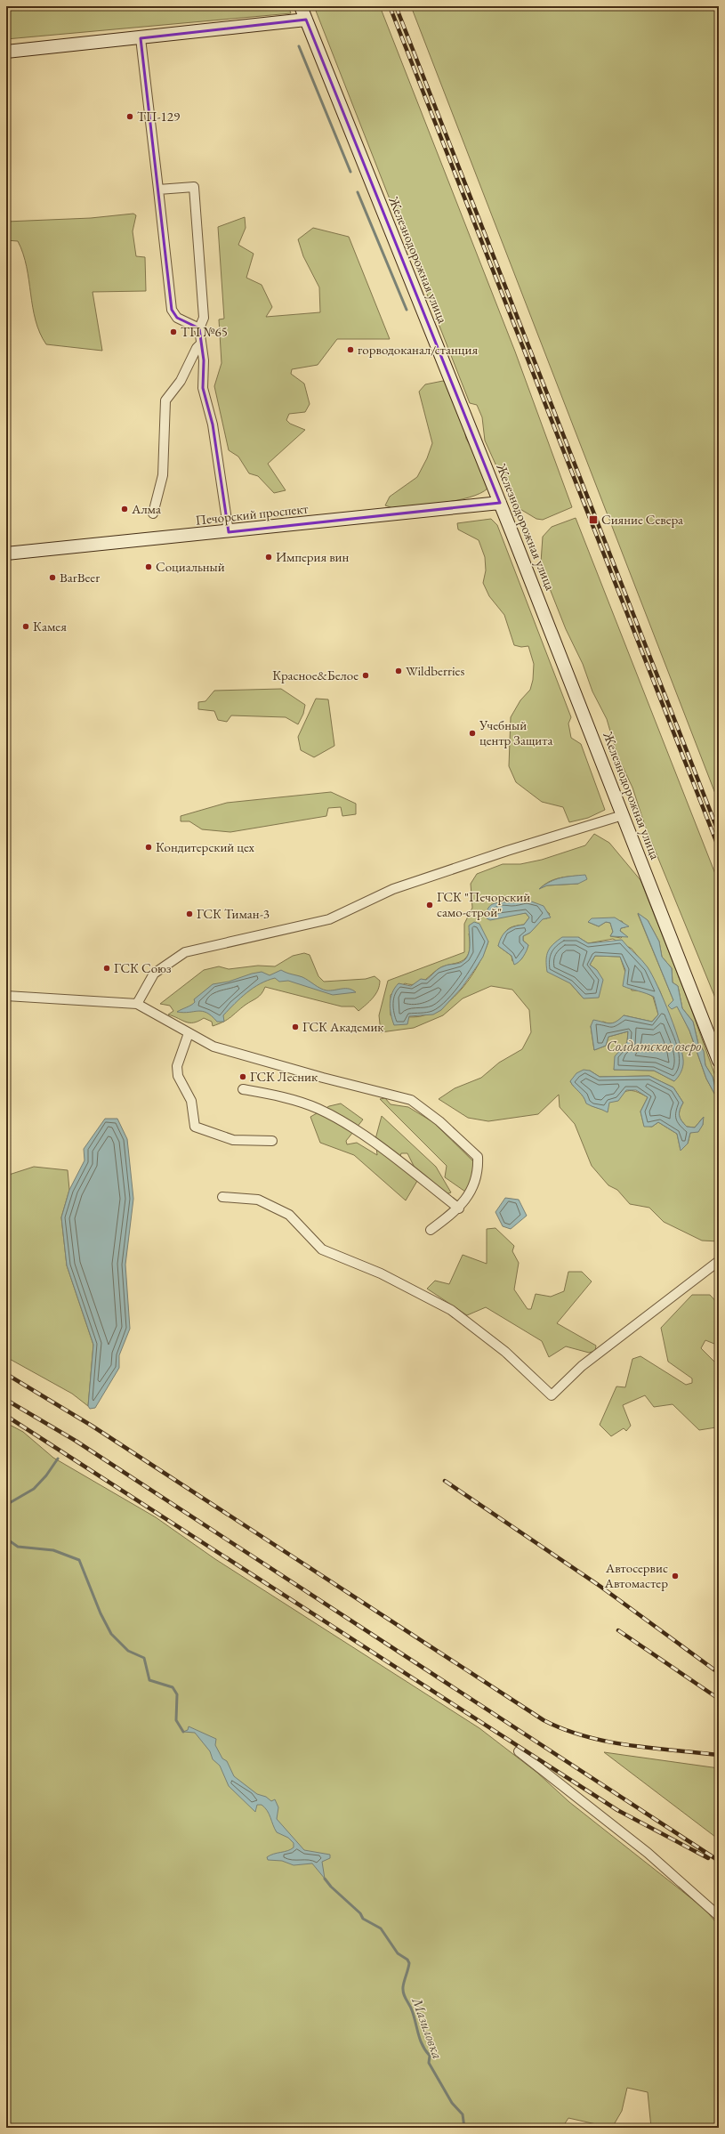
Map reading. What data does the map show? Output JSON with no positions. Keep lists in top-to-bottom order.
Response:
{
  "streets": {
    "main road": ["Железнодорожная улица", "Печорский проспект"]
  },
  "crossings": [
    ["Железнодорожная улица", "Печорский проспект"]
  ],
  "water": ["Солдатское озеро", "Мазиловка"],
  "places": {
    "other": [
      "ТП-129",
      "ТП №65",
      "горводоканал/станция",
      "Алма",
      "Империя вин",
      "Социальный",
      "BarBeer",
      "Камея",
      "Wildberries",
      "Красное&Белое",
      "Учебный центр Защита",
      "Кондитерский цех",
      "ГСК \"Печорский само-строй\"",
      "ГСК Тиман-3",
      "ГСК Союз",
      "ГСК Академик",
      "ГСК Лесник",
      "Автосервис Автомастер"
    ],
    "transit": ["Сияние Севера"]
  }
}
